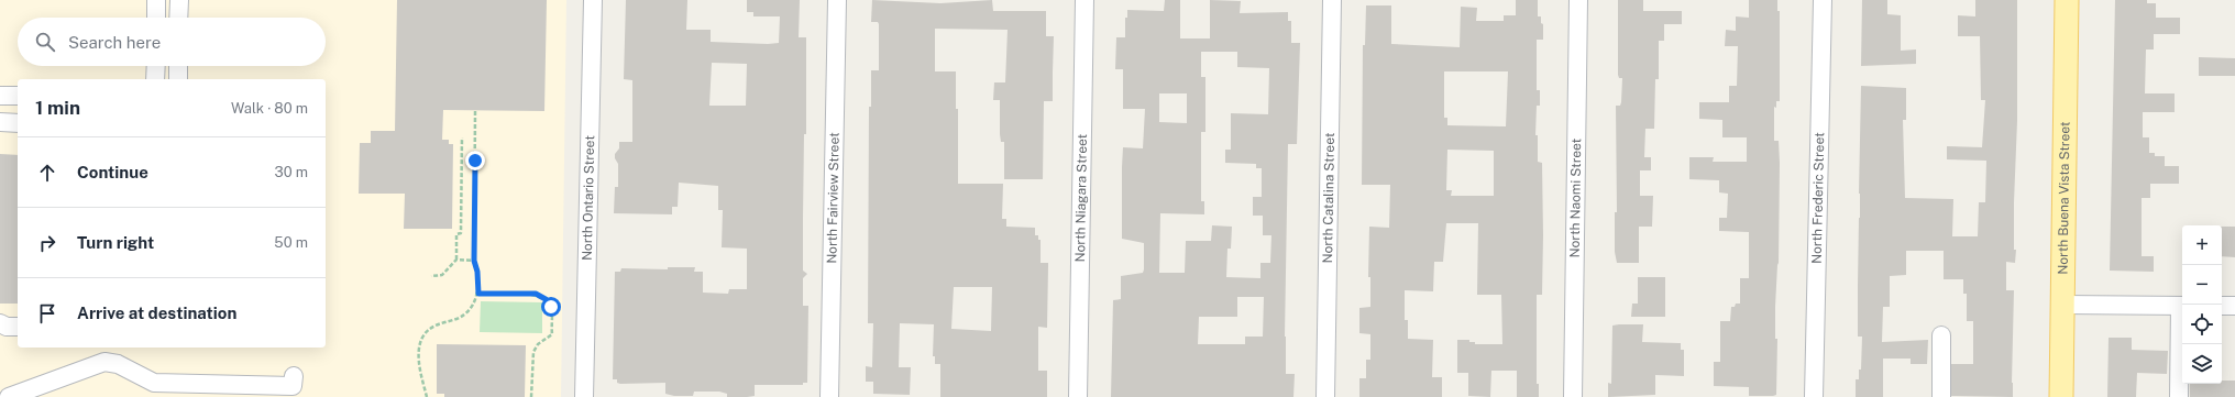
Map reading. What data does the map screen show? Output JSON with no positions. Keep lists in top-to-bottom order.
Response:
{
  "streets": {
    "main road": ["North Buena Vista Street"],
    "street": [
      "North Ontario Street",
      "North Fairview Street",
      "North Niagara Street",
      "North Catalina Street",
      "North Naomi Street",
      "North Frederic Street"
    ]
  },
  "page": {
    "search": "Search here",
    "heading": ["1 min", "Walk · 80 m"],
    "list": [
      ["Continue", "30 m"],
      ["Turn right", "50 m"],
      "Arrive at destination"
    ],
    "map_buttons": ["+", "−"]
  }
}
